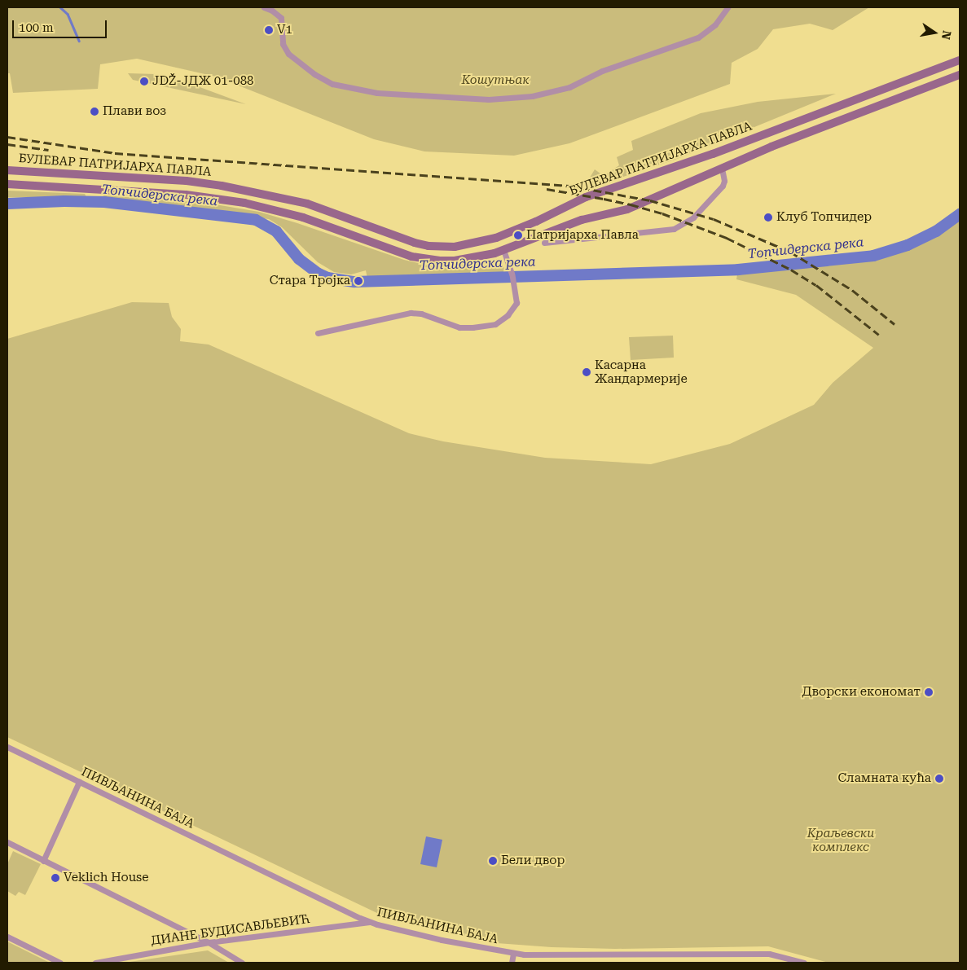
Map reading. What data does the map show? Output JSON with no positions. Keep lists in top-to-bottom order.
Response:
{
  "streets": {
    "main road": ["БУЛЕВАР ПАТРИЈАРХА ПАВЛА"],
    "street": ["ПИВЉАНИНА БАЈА", "ДИАНЕ БУДИСАВЉЕВИЋ"]
  },
  "crossings": [
    ["ПИВЉАНИНА БАЈА", "ДИАНЕ БУДИСАВЉЕВИЋ"]
  ],
  "water": ["Топчидерска река"],
  "parks": ["Кошутњак", "Краљевски комплекс"],
  "places": [
    "V1",
    "JDŽ-JДЖ 01-088",
    "Плави воз",
    "Клуб Топчидер",
    "Патријарха Павла",
    "Стара Тројка",
    "Касарна Жандармерије",
    "Дворски економат",
    "Сламната кућа",
    "Бели двор",
    "Veklich House"
  ],
  "scale_bar": "100 m",
  "north": "right"
}
